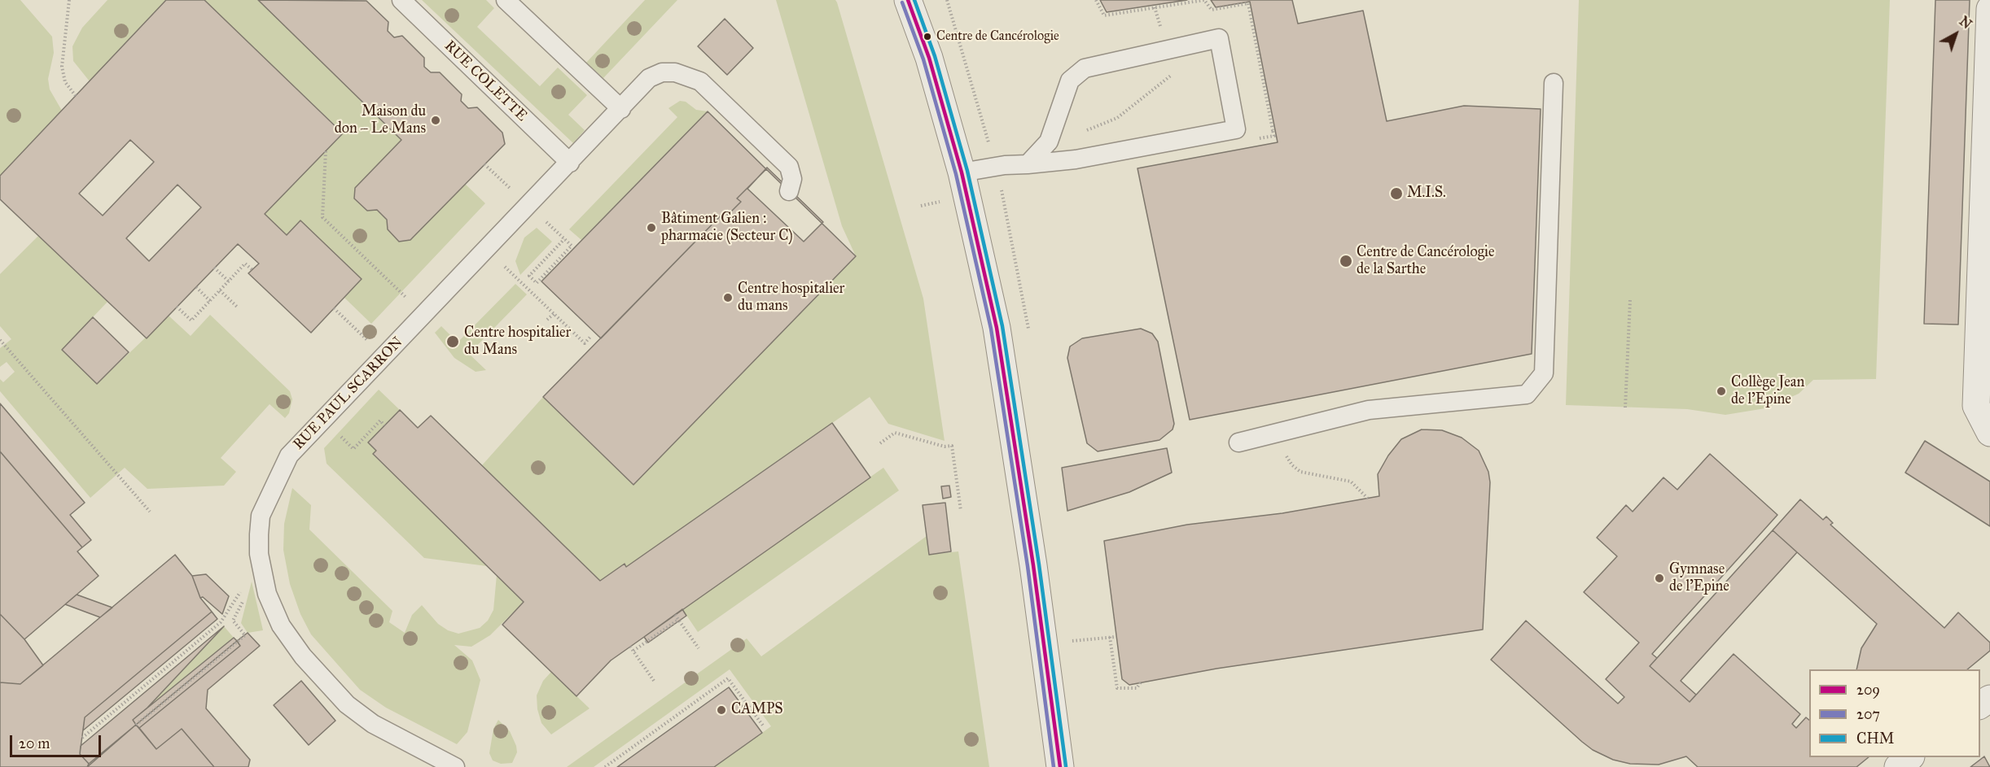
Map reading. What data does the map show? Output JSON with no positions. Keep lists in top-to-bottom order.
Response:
{
  "streets": {
    "lane": ["RUE COLETTE", "RUE PAUL SCARRON"]
  },
  "crossings": [
    ["RUE COLETTE", "RUE PAUL SCARRON"]
  ],
  "places": [
    "Centre de Cancérologie",
    "Maison du don – Le Mans",
    "M.I.S.",
    "Bâtiment Galien : pharmacie (Secteur C)",
    "Centre de Cancérologie de la Sarthe",
    "Centre hospitalier du mans",
    "Centre hospitalier du Mans",
    "Collège Jean de l'Epine",
    "Gymnase de l'Epine",
    "CAMPS"
  ],
  "lines": ["transit line 209", "transit line CHM", "transit line 207"],
  "legend": ["209", "207", "CHM"],
  "scale_bar": "20 m",
  "north": "top right"
}
